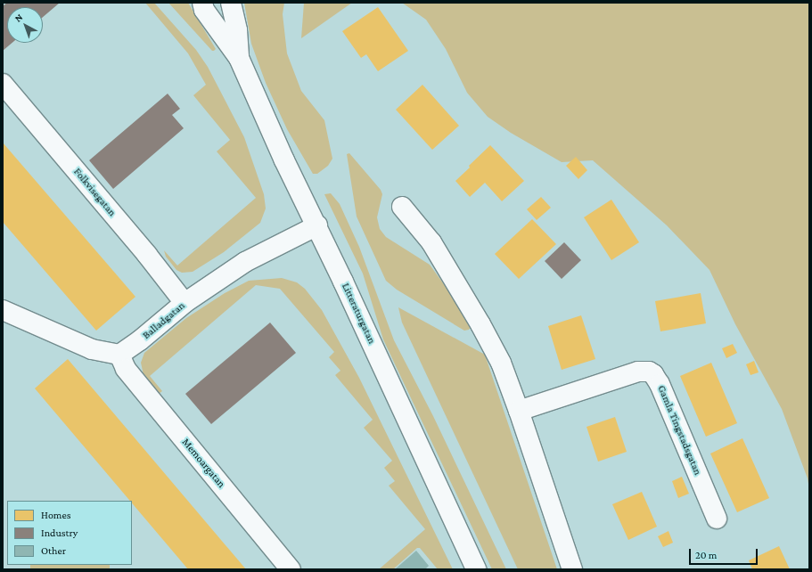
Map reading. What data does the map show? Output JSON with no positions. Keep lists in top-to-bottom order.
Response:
{
  "streets": {
    "street": [
      "Folkvisegatan",
      "Litteraturgatan",
      "Balladgatan",
      "Gamla Tingstadsgatan",
      "Memoargatan"
    ]
  },
  "crossings": [
    ["Folkvisegatan", "Balladgatan"],
    ["Litteraturgatan", "Balladgatan"],
    ["Balladgatan", "Memoargatan"]
  ],
  "legend": ["Homes", "Industry", "Other"],
  "scale_bar": "20 m",
  "north": "top left"
}
